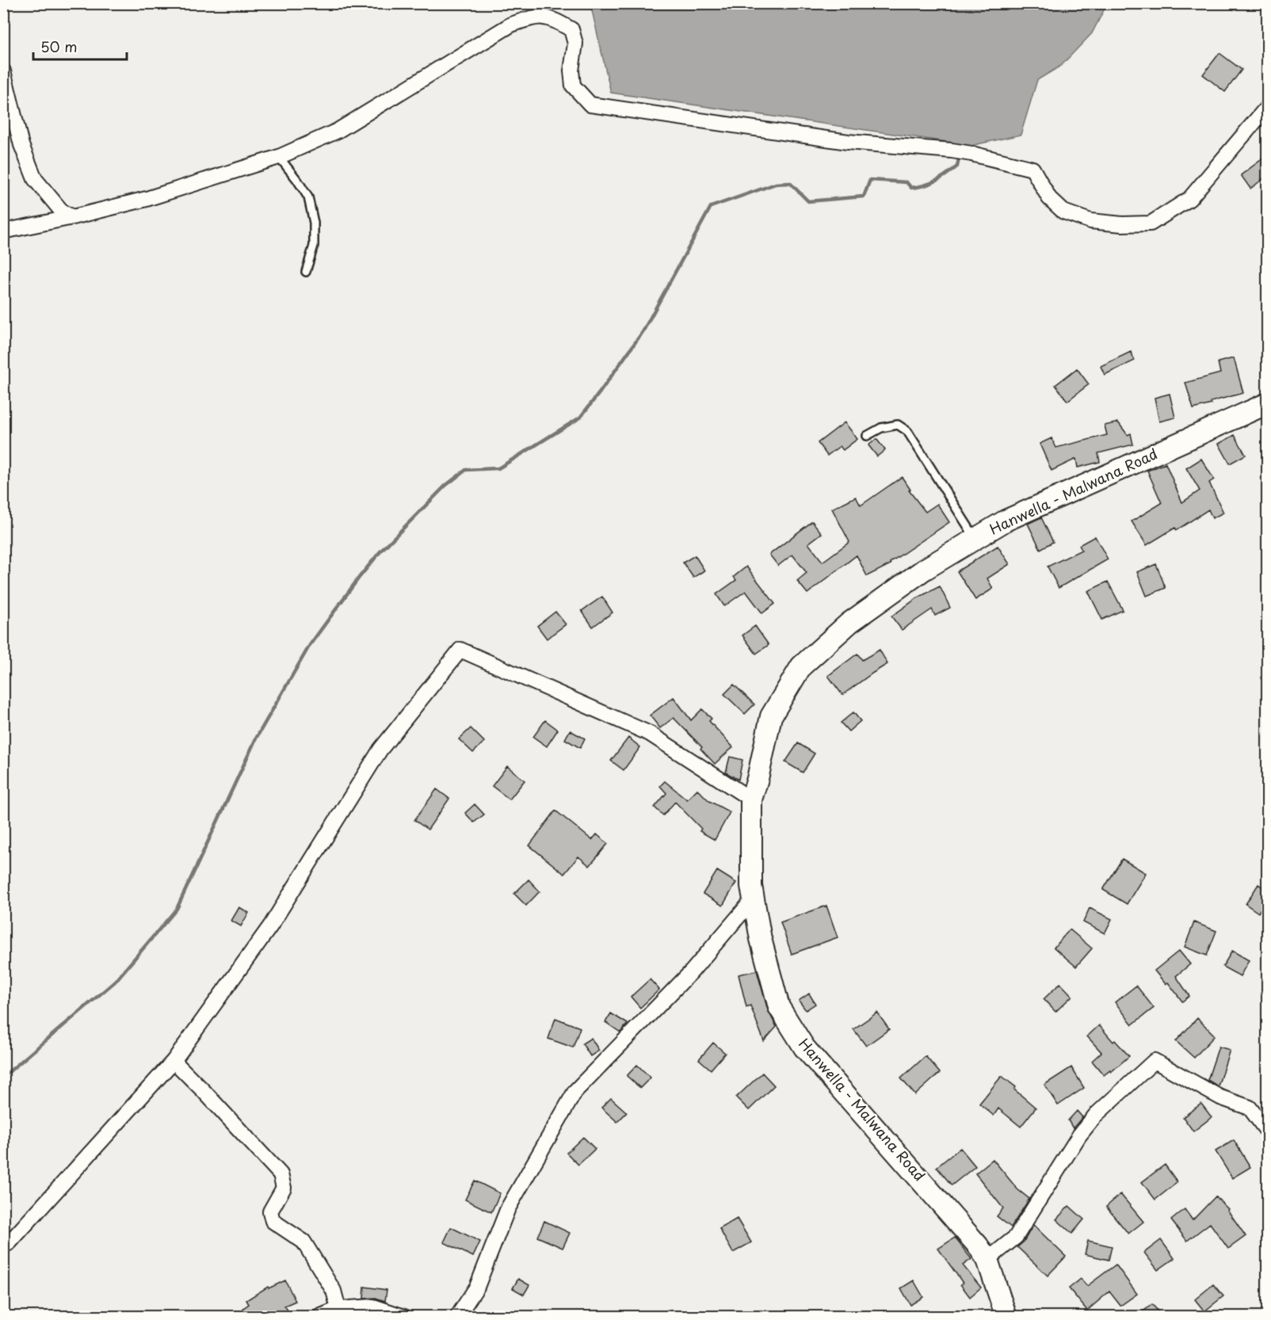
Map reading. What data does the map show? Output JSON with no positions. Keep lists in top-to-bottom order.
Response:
{
  "streets": {
    "street": ["Hanwella - Malwana Road"]
  },
  "scale_bar": "50 m"
}
